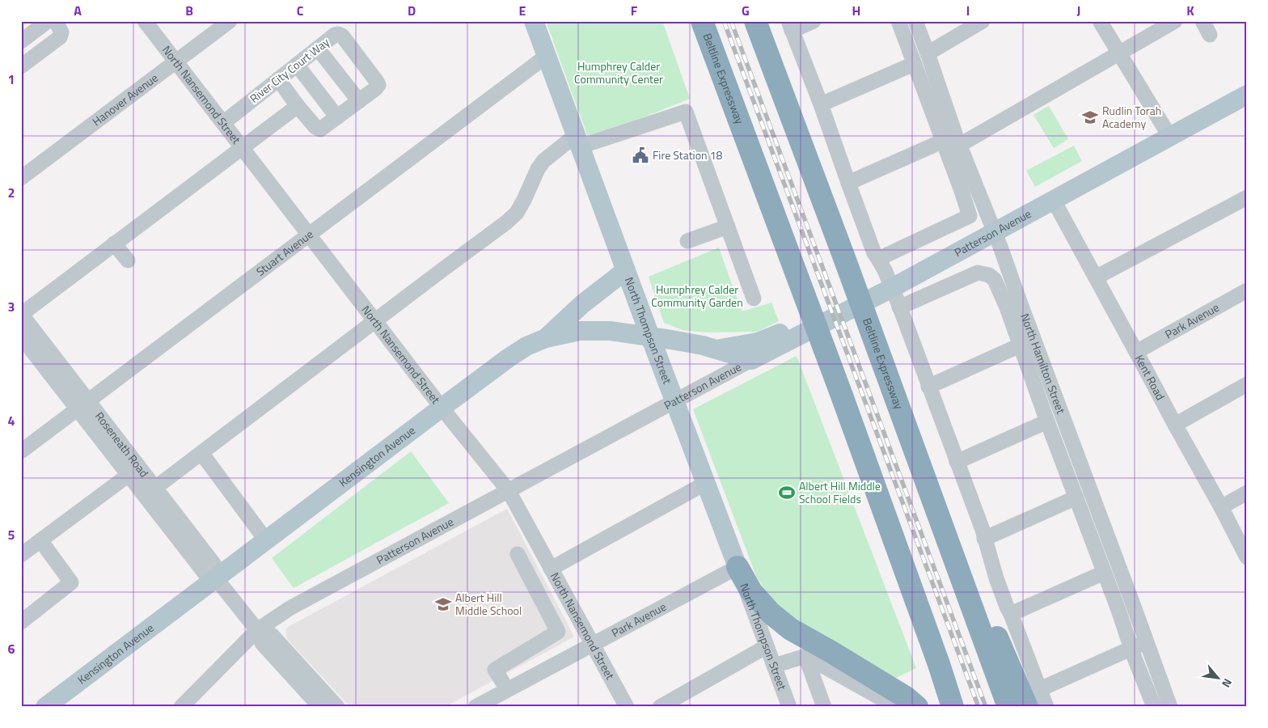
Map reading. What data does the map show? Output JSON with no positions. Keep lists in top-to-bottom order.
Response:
{
  "streets": {
    "highway": ["Beltline Expressway"],
    "main road": ["Patterson Avenue", "North Thompson Street", "Kensington Avenue"],
    "street": [
      "River City Court Way",
      "North Nansemond Street",
      "Hanover Avenue",
      "Stuart Avenue",
      "Park Avenue",
      "North Hamilton Street",
      "Kent Road",
      "Roseneath Road"
    ]
  },
  "crossings": [
    ["River City Court Way", "North Nansemond Street"],
    ["North Nansemond Street", "Hanover Avenue"],
    ["North Nansemond Street", "Patterson Avenue"],
    ["North Nansemond Street", "Stuart Avenue"],
    ["North Nansemond Street", "Park Avenue"],
    ["North Nansemond Street", "Kensington Avenue"],
    ["Patterson Avenue", "North Thompson Street"],
    ["Patterson Avenue", "North Hamilton Street"],
    ["Patterson Avenue", "Kent Road"],
    ["Patterson Avenue", "Roseneath Road"],
    ["Patterson Avenue", "Kensington Avenue"],
    ["Stuart Avenue", "North Thompson Street"],
    ["Stuart Avenue", "Roseneath Road"],
    ["Park Avenue", "North Thompson Street"],
    ["Park Avenue", "Kent Road"],
    ["North Thompson Street", "Kensington Avenue"],
    ["Roseneath Road", "Kensington Avenue"]
  ],
  "parks": ["Humphrey Calder Community Center", "Humphrey Calder Community Garden"],
  "places": {
    "school or university": ["Rudlin Torah Academy", "Albert Hill Middle School"],
    "public building": ["Fire Station 18"],
    "sports": ["Albert Hill Middle School Fields"]
  },
  "north": "bottom right",
  "grid": {
    "columns": [
      "A",
      "B",
      "C",
      "D",
      "E",
      "F",
      "G",
      "H",
      "I",
      "J",
      "K"
    ],
    "rows": [
      "1",
      "2",
      "3",
      "4",
      "5",
      "6"
    ]
  }
}
